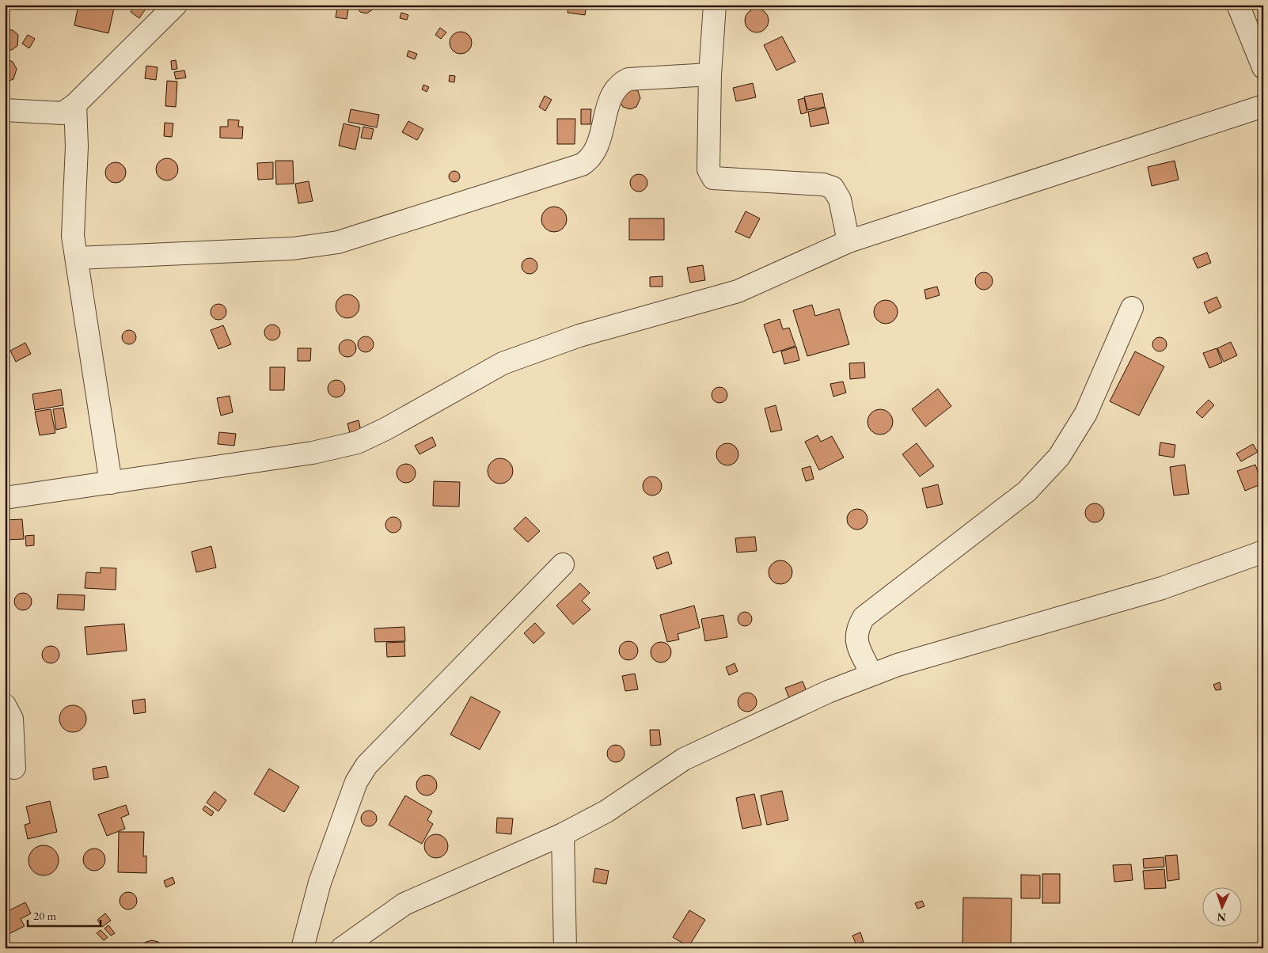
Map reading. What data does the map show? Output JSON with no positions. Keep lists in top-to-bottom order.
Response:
{
  "scale_bar": "20 m",
  "north": "bottom"
}
